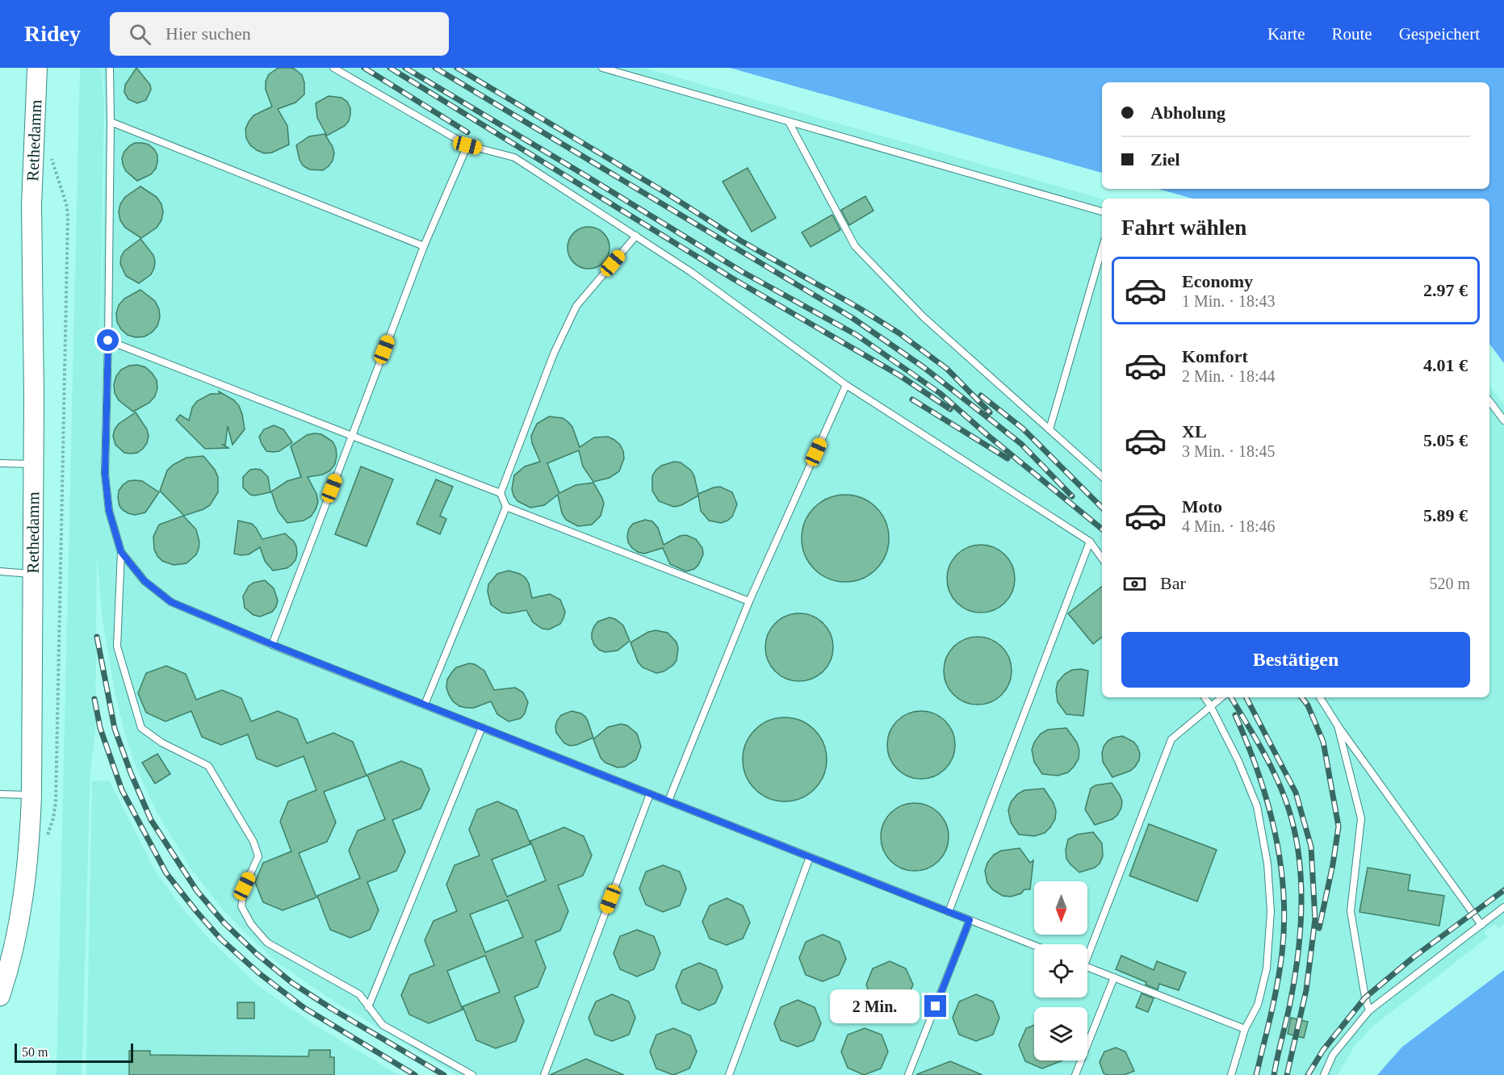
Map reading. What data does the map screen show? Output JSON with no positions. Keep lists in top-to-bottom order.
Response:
{
  "streets": {
    "main road": ["Rethedamm"]
  },
  "scale_bar": "50 m",
  "north": "bottom",
  "page": {
    "header": "Ridey",
    "search": "Hier suchen",
    "nav": ["Karte", "Route", "Gespeichert"],
    "banner": ["Abholung", "Ziel"],
    "heading": "Fahrt wählen",
    "list": [
      {
        "name": "Economy",
        "note": "1 Min. · 18:43",
        "value": "2.97 €"
      },
      {
        "name": "Komfort",
        "note": "2 Min. · 18:44",
        "value": "4.01 €"
      },
      {
        "name": "XL",
        "note": "3 Min. · 18:45",
        "value": "5.05 €"
      },
      {
        "name": "Moto",
        "note": "4 Min. · 18:46",
        "value": "5.89 €"
      }
    ],
    "pay": ["Bar", "520 m"],
    "buttons": "Bestätigen",
    "bubble": "2 Min.",
    "scale": "50 m"
  }
}
